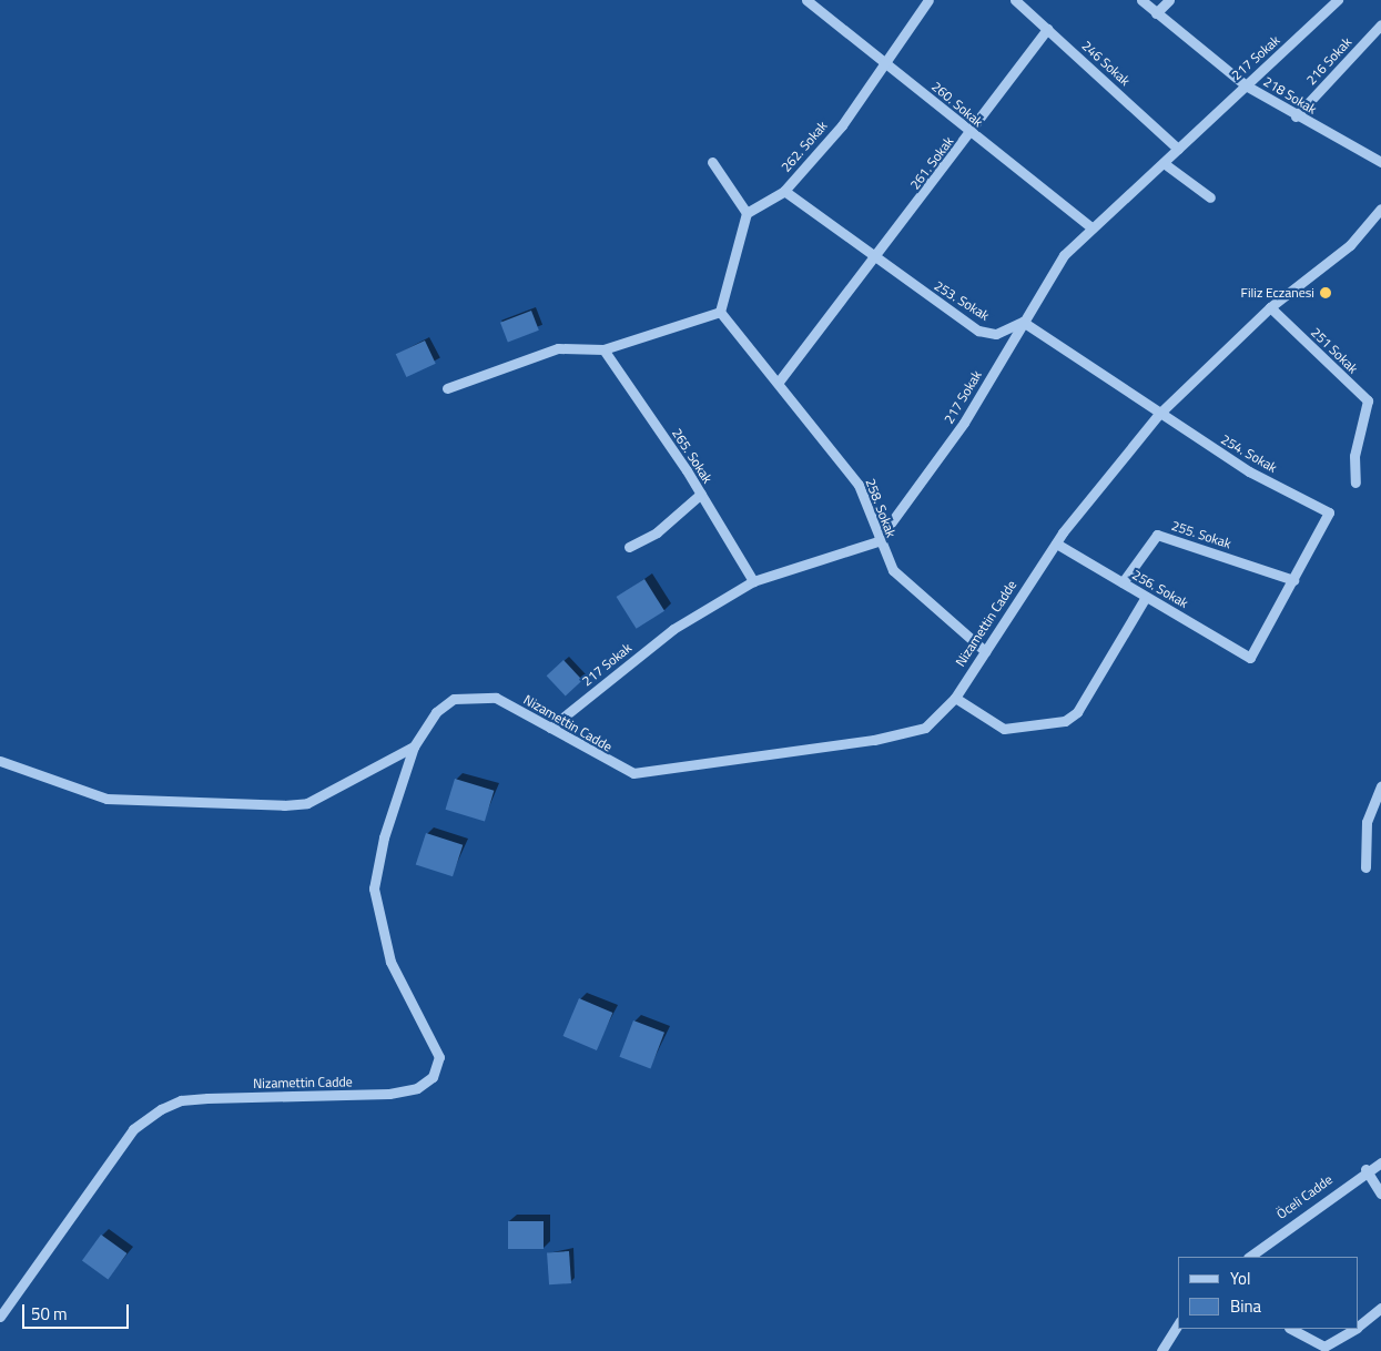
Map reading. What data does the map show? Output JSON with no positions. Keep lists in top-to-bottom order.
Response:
{
  "streets": {
    "street": [
      "217 Sokak",
      "216 Sokak",
      "246 Sokak",
      "218 Sokak",
      "260. Sokak",
      "262. Sokak",
      "261. Sokak",
      "253. Sokak",
      "251 Sokak",
      "254. Sokak",
      "265. Sokak",
      "258. Sokak",
      "255. Sokak",
      "256. Sokak",
      "Nizamettin Cadde",
      "Öceli Cadde"
    ]
  },
  "crossings": [
    ["217 Sokak", "246 Sokak"],
    ["217 Sokak", "218 Sokak"],
    ["217 Sokak", "260. Sokak"],
    ["217 Sokak", "253. Sokak"],
    ["217 Sokak", "265. Sokak"],
    ["217 Sokak", "258. Sokak"],
    ["217 Sokak", "Nizamettin Cadde"],
    ["216 Sokak", "218 Sokak"],
    ["246 Sokak", "261. Sokak"],
    ["260. Sokak", "262. Sokak"],
    ["260. Sokak", "261. Sokak"],
    ["262. Sokak", "253. Sokak"],
    ["261. Sokak", "253. Sokak"],
    ["261. Sokak", "258. Sokak"],
    ["251 Sokak", "Nizamettin Cadde"],
    ["254. Sokak", "255. Sokak"],
    ["254. Sokak", "256. Sokak"],
    ["254. Sokak", "Nizamettin Cadde"],
    ["258. Sokak", "Nizamettin Cadde"],
    ["255. Sokak", "256. Sokak"],
    ["256. Sokak", "Nizamettin Cadde"]
  ],
  "places": ["Filiz Eczanesi"],
  "legend": ["Yol", "Bina"],
  "scale_bar": "50 m"
}
